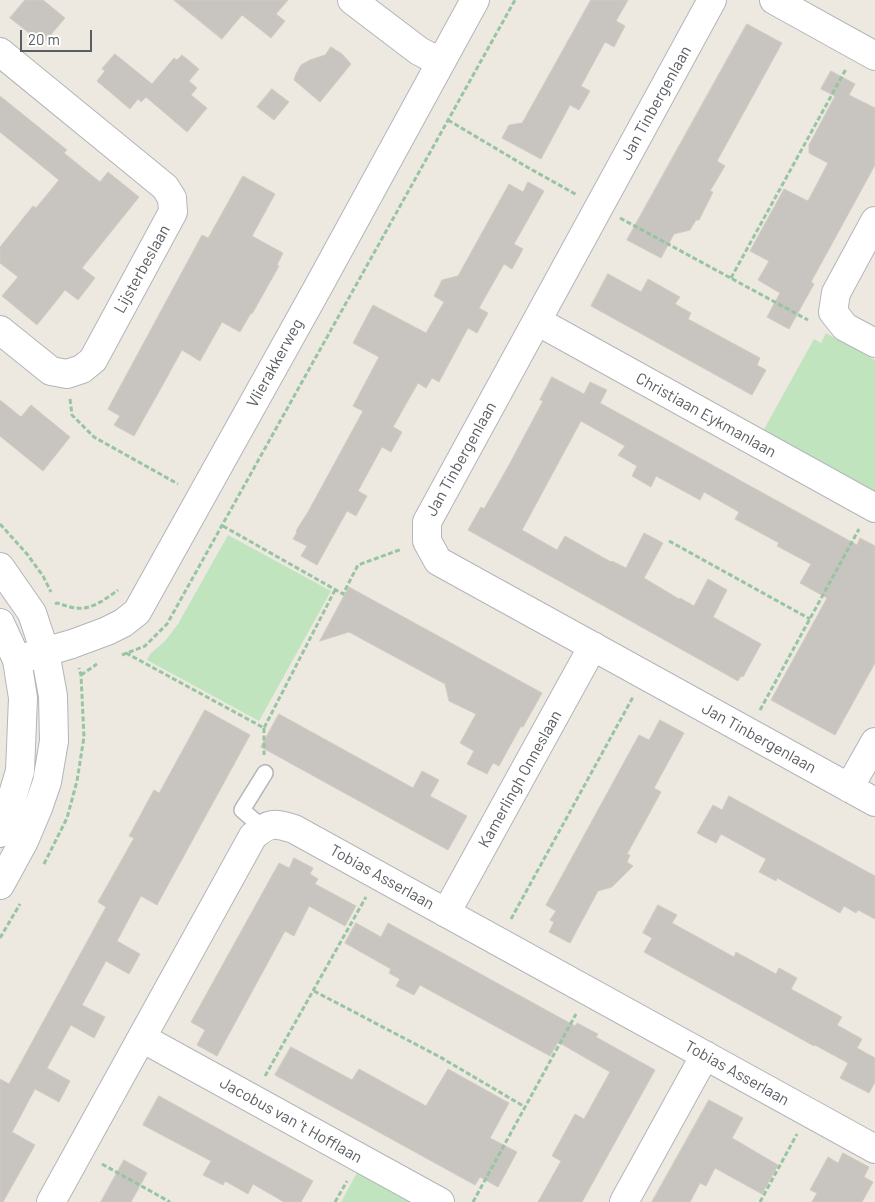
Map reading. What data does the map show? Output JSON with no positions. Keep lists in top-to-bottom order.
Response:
{
  "streets": {
    "street": [
      "Jan Tinbergenlaan",
      "Lijsterbeslaan",
      "Vlierakkerweg",
      "Christiaan Eykmanlaan",
      "Kamerlingh Onneslaan",
      "Tobias Asserlaan",
      "Jacobus van 't Hofflaan"
    ]
  },
  "crossings": [
    ["Jan Tinbergenlaan", "Christiaan Eykmanlaan"],
    ["Jan Tinbergenlaan", "Kamerlingh Onneslaan"],
    ["Kamerlingh Onneslaan", "Tobias Asserlaan"]
  ],
  "scale_bar": "20 m"
}
